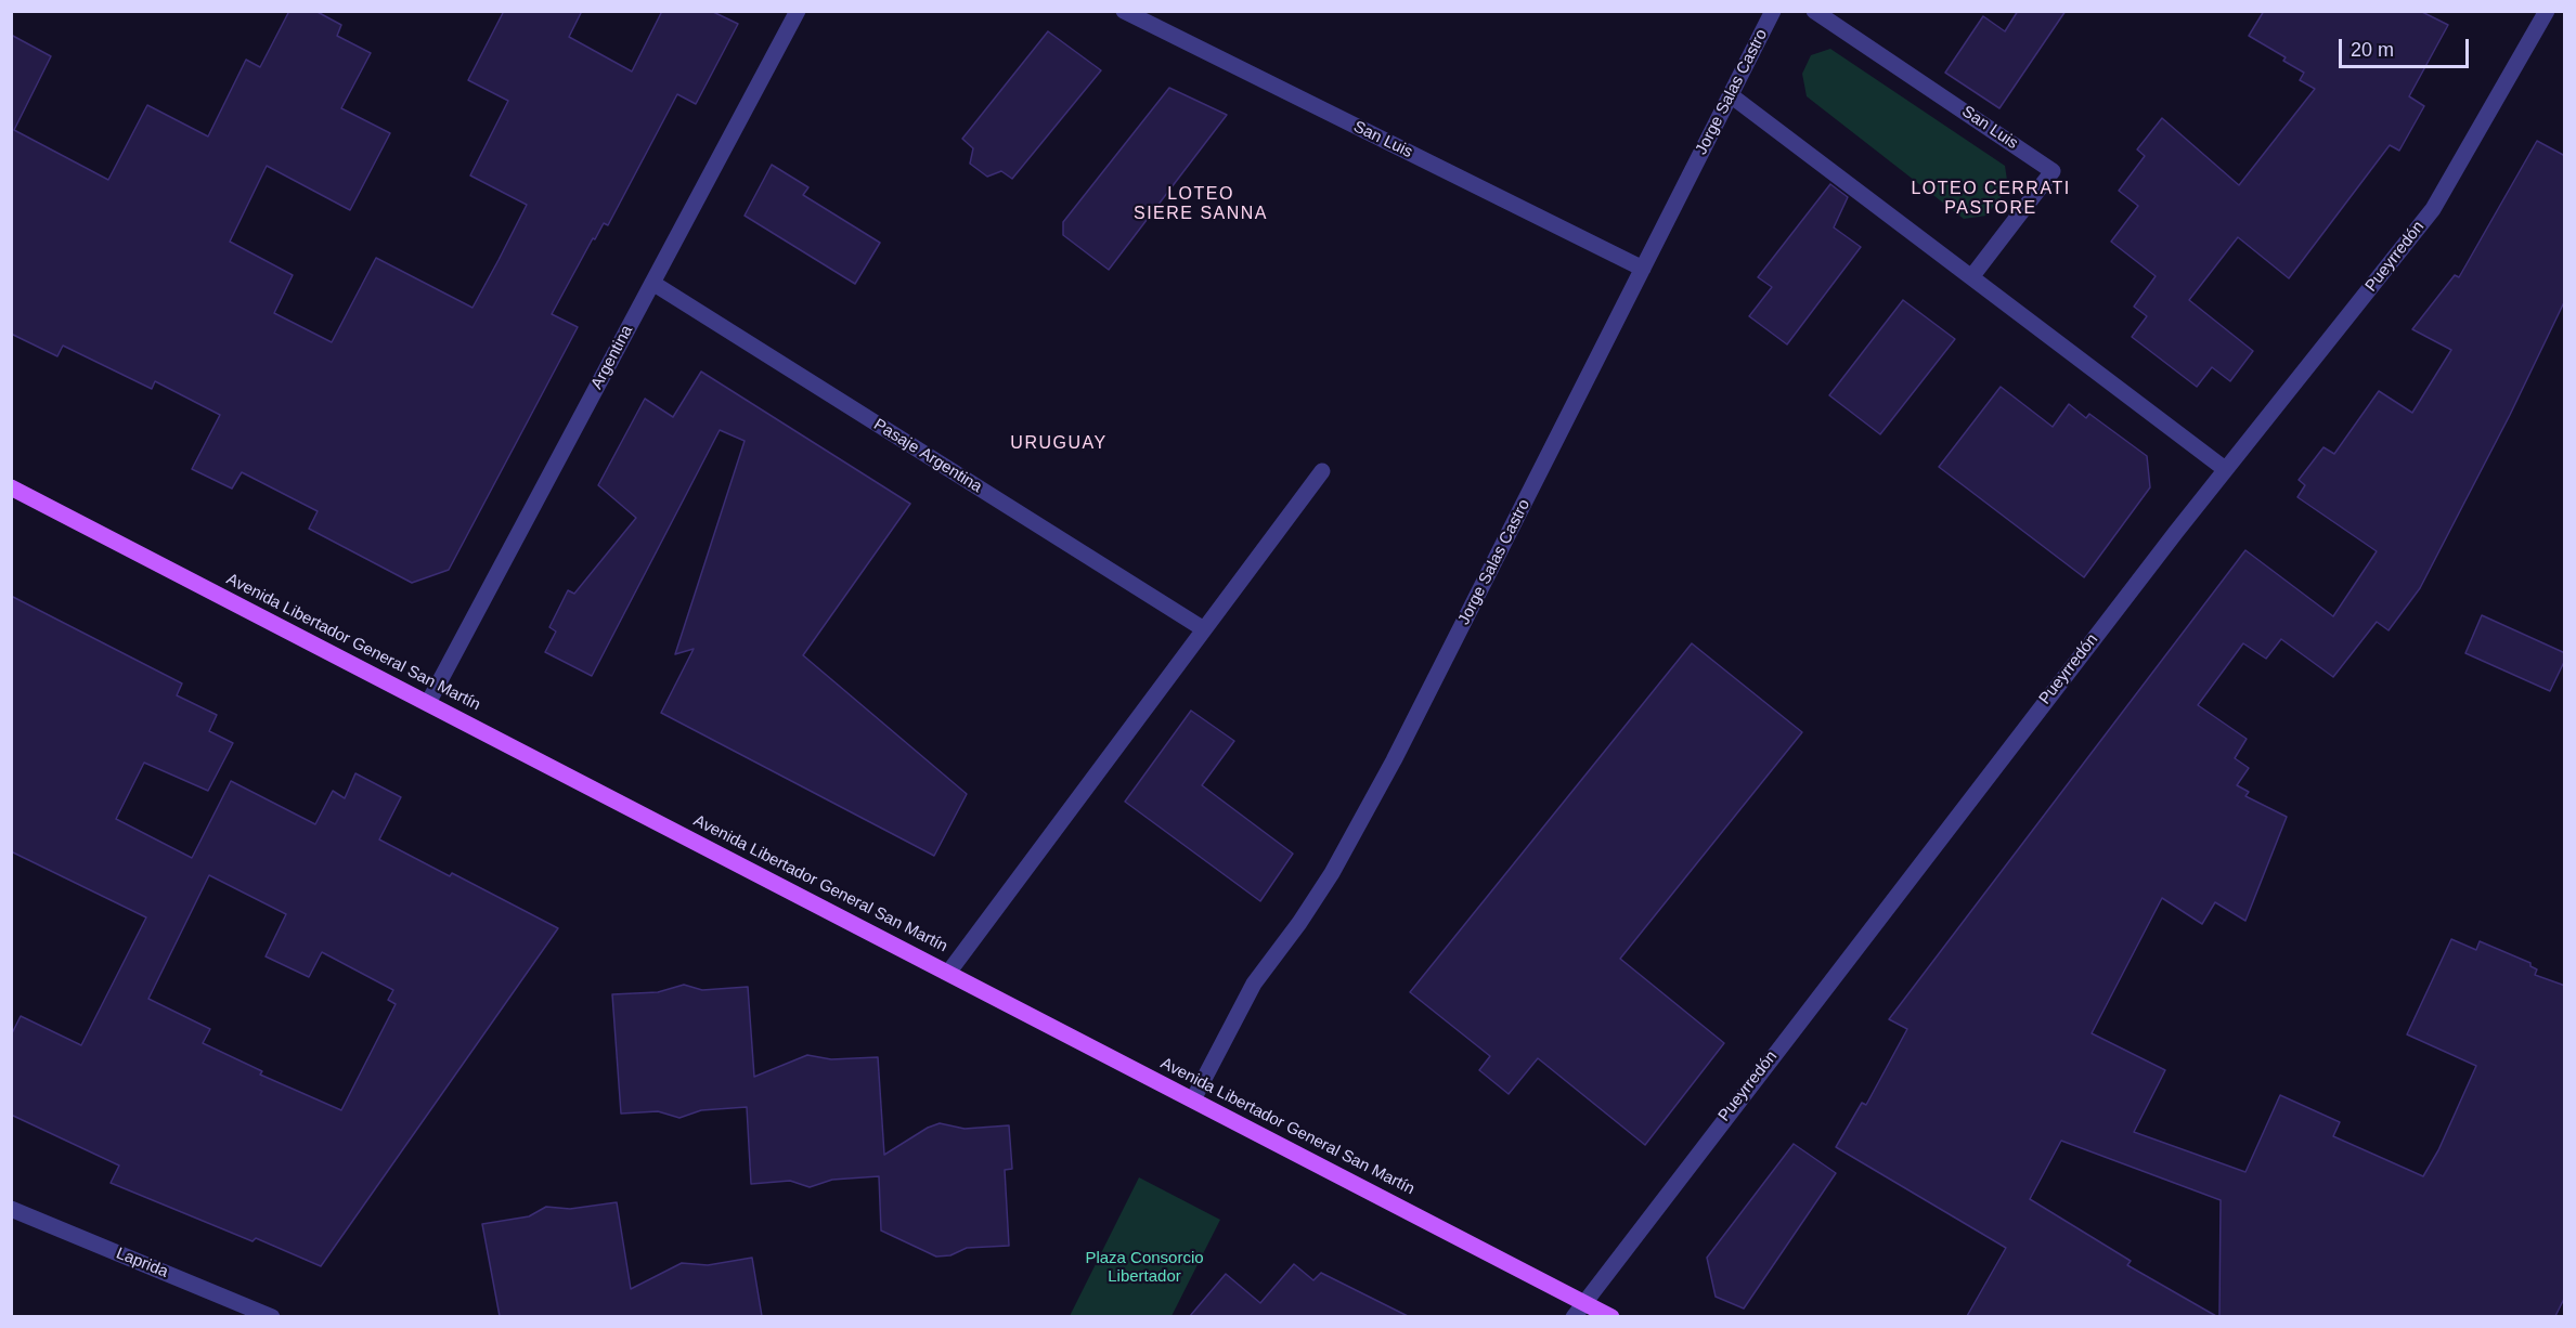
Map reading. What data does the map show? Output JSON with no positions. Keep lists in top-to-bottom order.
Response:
{
  "streets": {
    "main road": ["Avenida Libertador General San Martín"],
    "street": [
      "Jorge Salas Castro",
      "San Luis",
      "Pueyrredón",
      "Argentina",
      "Pasaje Argentina",
      "Laprida"
    ]
  },
  "crossings": [
    ["Jorge Salas Castro", "San Luis"],
    ["Jorge Salas Castro", "Avenida Libertador General San Martín"],
    ["Pueyrredón", "Avenida Libertador General San Martín"],
    ["Argentina", "Pasaje Argentina"],
    ["Argentina", "Avenida Libertador General San Martín"]
  ],
  "districts": ["LOTEO CERRATI PASTORE", "LOTEO SIERE SANNA", "URUGUAY"],
  "parks": ["Plaza Consorcio Libertador"],
  "scale_bar": "20 m"
}
